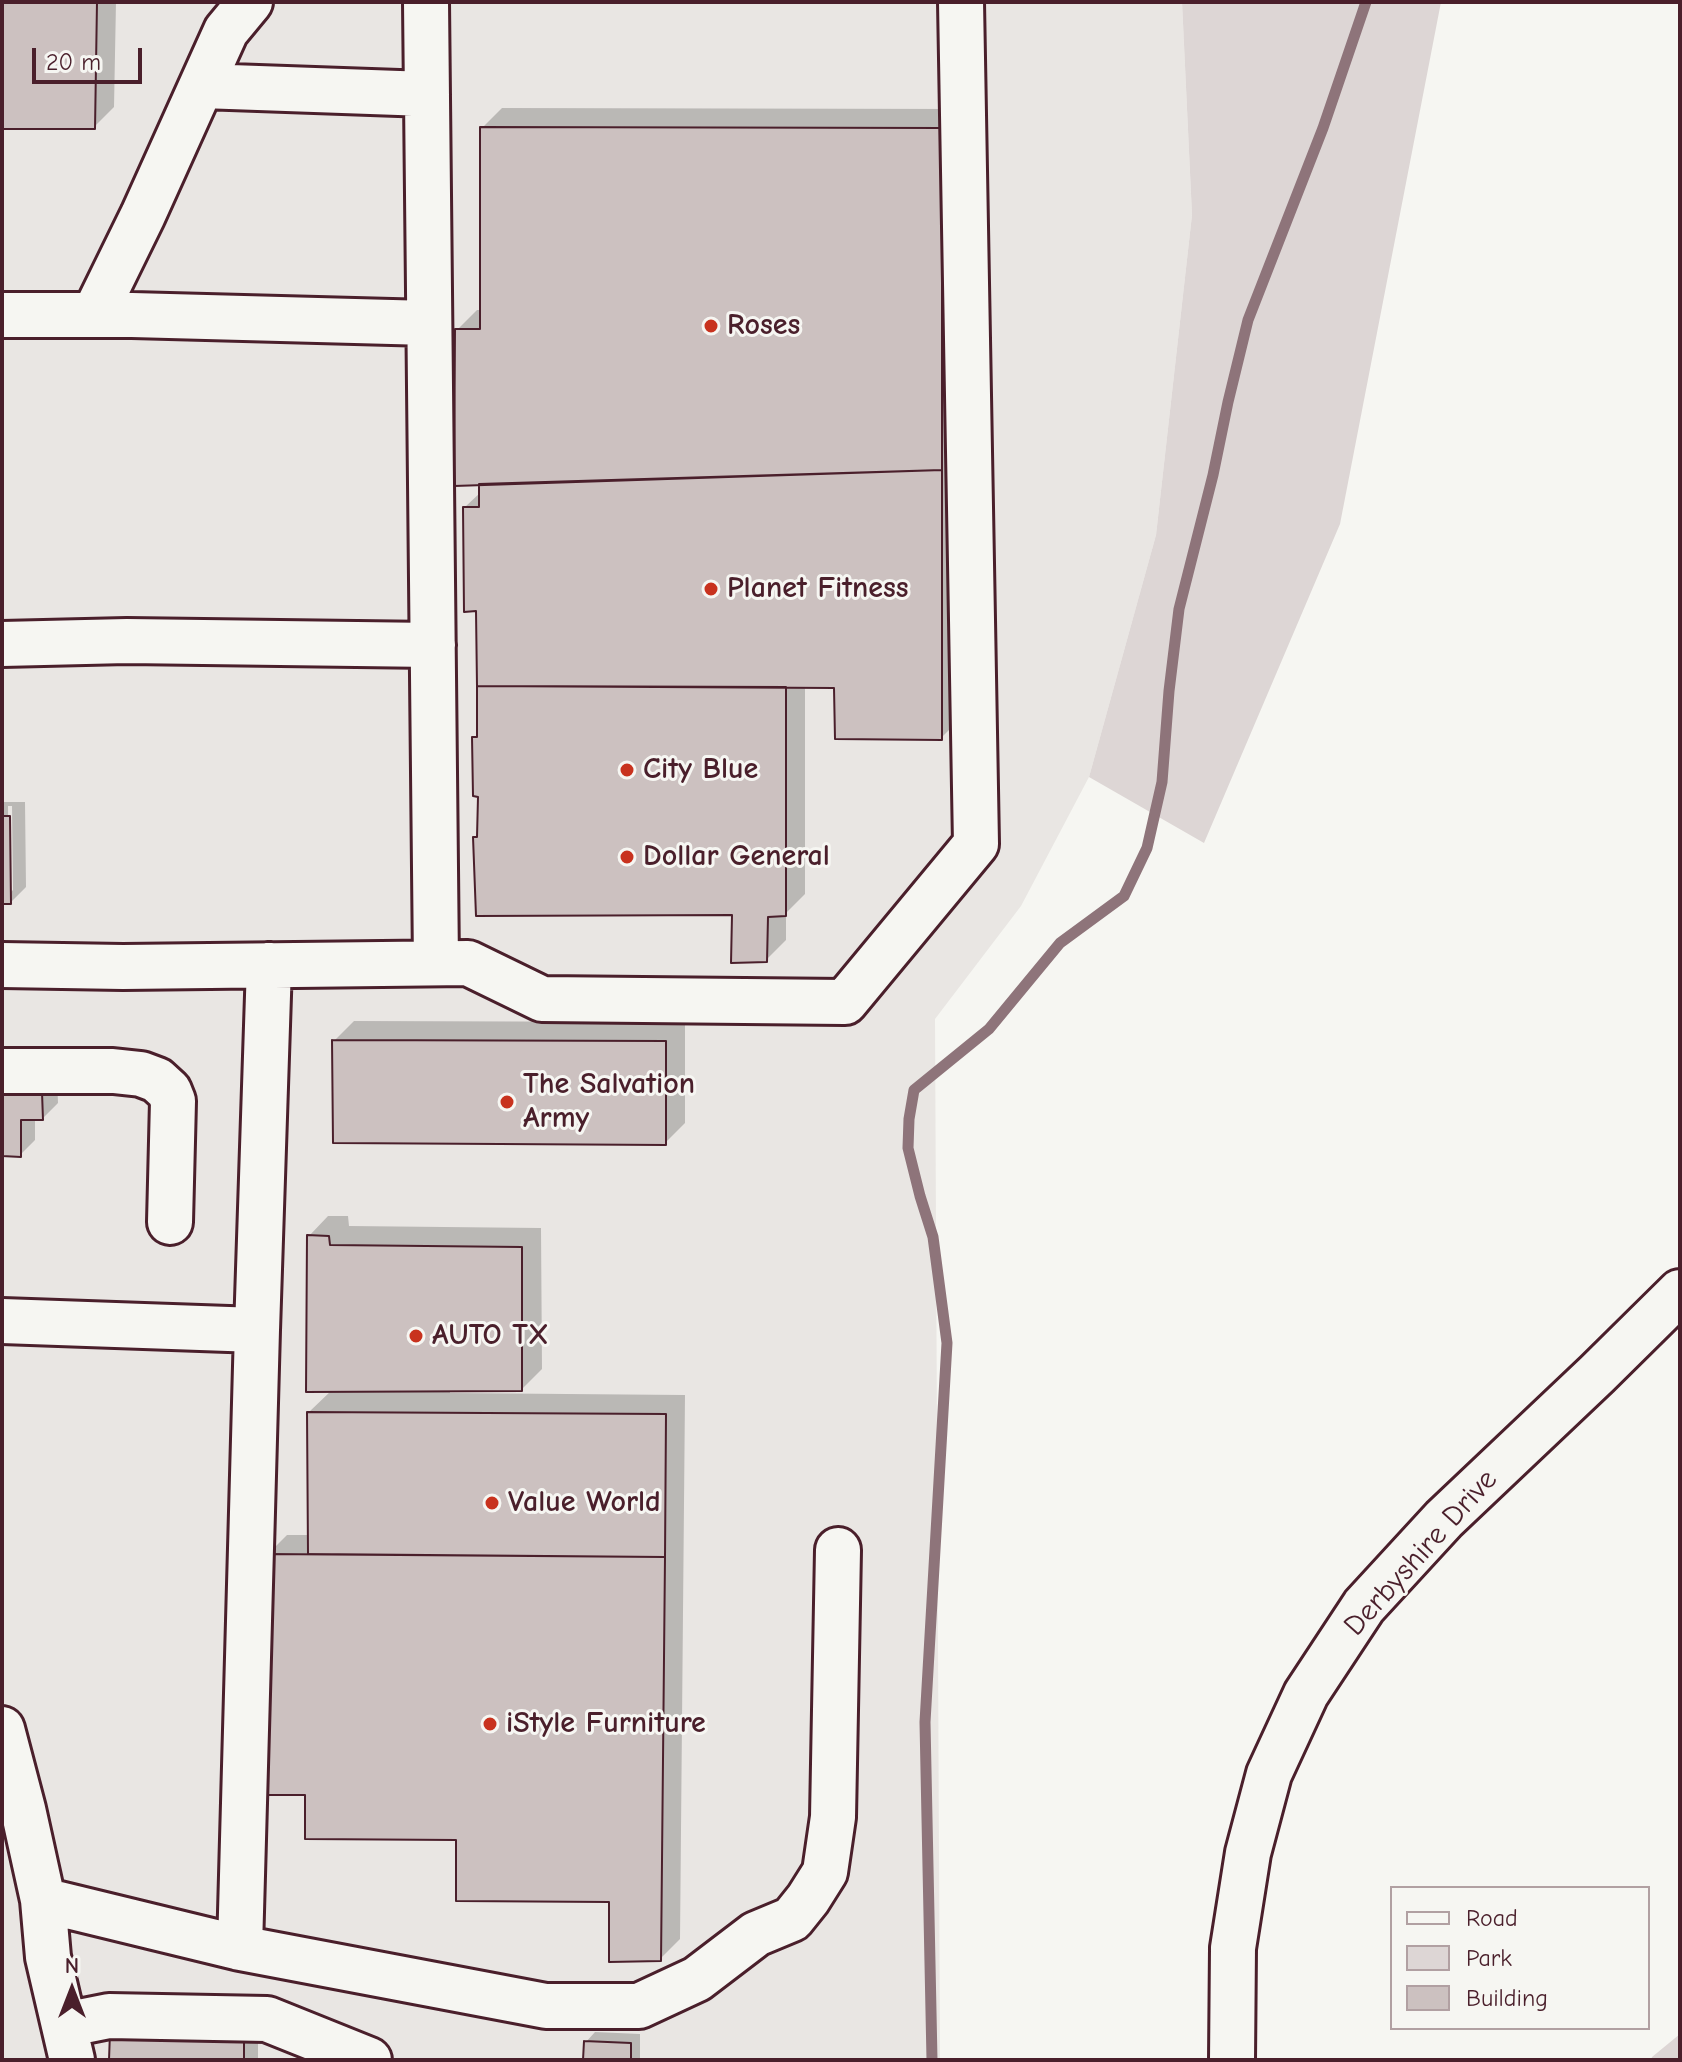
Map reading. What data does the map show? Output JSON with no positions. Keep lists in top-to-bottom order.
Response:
{
  "streets": {
    "street": ["Derbyshire Drive"]
  },
  "places": [
    "Roses",
    "Planet Fitness",
    "City Blue",
    "Dollar General",
    "The Salvation Army",
    "AUTO TX",
    "Value World",
    "iStyle Furniture"
  ],
  "legend": ["Road", "Park", "Building"],
  "scale_bar": "20 m",
  "north": "top"
}
